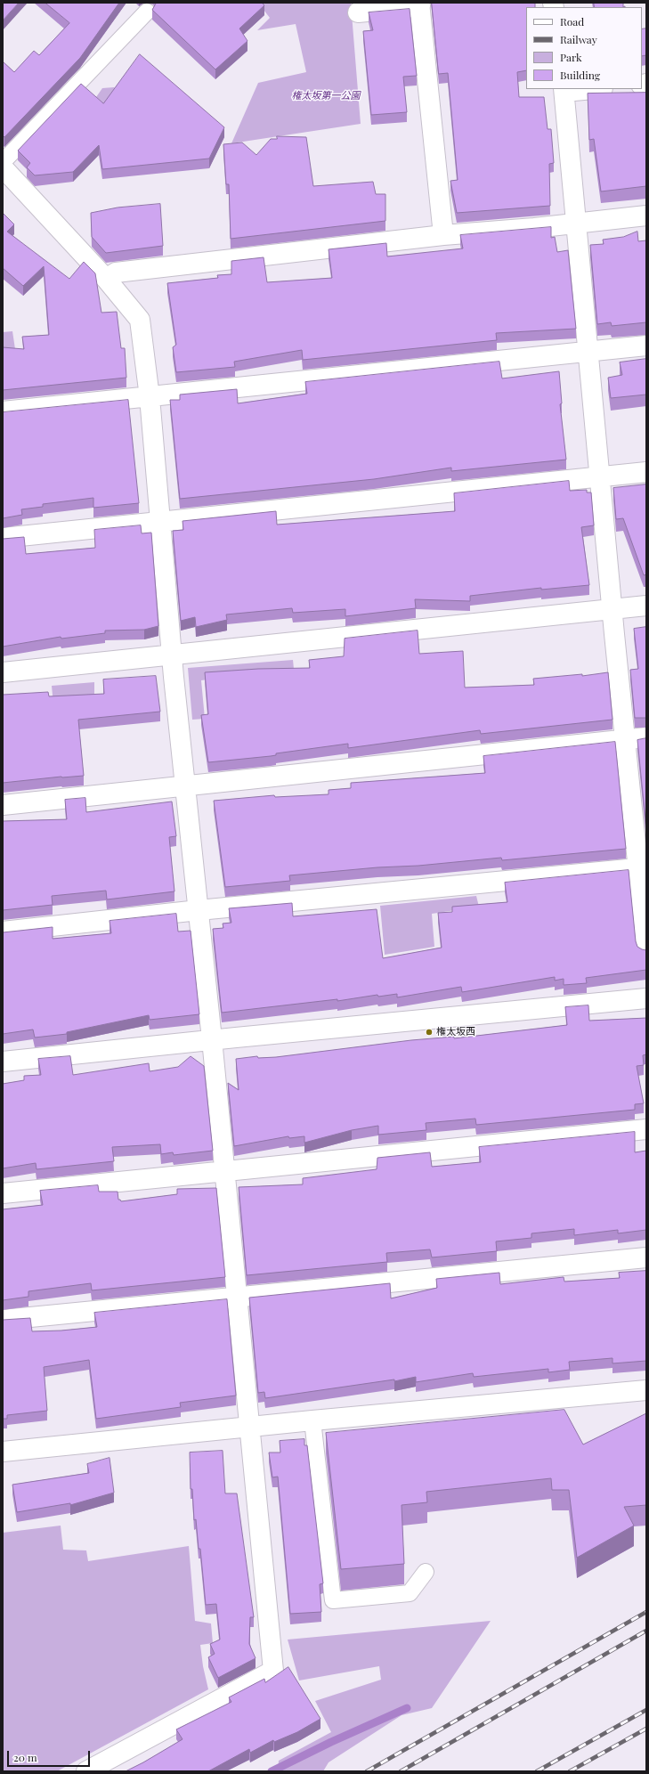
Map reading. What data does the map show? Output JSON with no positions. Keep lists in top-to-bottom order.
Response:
{
  "parks": ["権太坂第一公園"],
  "places": ["権太坂西"],
  "legend": [
    "Road",
    "Railway",
    "Park",
    "Building"
  ],
  "scale_bar": "20 m"
}
